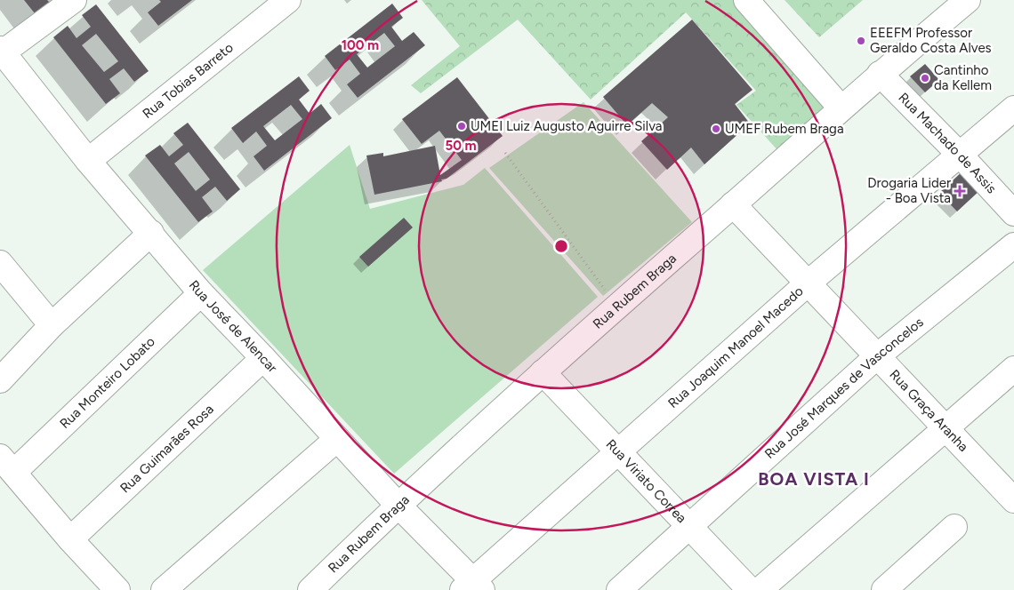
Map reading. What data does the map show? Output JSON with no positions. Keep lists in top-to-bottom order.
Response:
{
  "streets": {
    "street": [
      "Rua Tobias Barreto",
      "Rua Machado de Assis",
      "Rua Rubem Braga",
      "Rua José de Alencar",
      "Rua Joaquim Manoel Macedo",
      "Rua Monteiro Lobato",
      "Rua José Marques de Vasconcelos",
      "Rua Graça Aranha",
      "Rua Guimarães Rosa",
      "Rua Viriato Correa"
    ]
  },
  "crossings": [
    ["Rua Tobias Barreto", "Rua José de Alencar"],
    ["Rua Machado de Assis", "Rua Rubem Braga"],
    ["Rua Machado de Assis", "Rua Joaquim Manoel Macedo"],
    ["Rua Rubem Braga", "Rua José de Alencar"],
    ["Rua Rubem Braga", "Rua Graça Aranha"],
    ["Rua Rubem Braga", "Rua Viriato Correa"],
    ["Rua José de Alencar", "Rua Joaquim Manoel Macedo"],
    ["Rua José de Alencar", "Rua Monteiro Lobato"],
    ["Rua José de Alencar", "Rua Guimarães Rosa"],
    ["Rua Joaquim Manoel Macedo", "Rua Graça Aranha"],
    ["Rua Joaquim Manoel Macedo", "Rua Viriato Correa"],
    ["Rua José Marques de Vasconcelos", "Rua Graça Aranha"],
    ["Rua José Marques de Vasconcelos", "Rua Viriato Correa"]
  ],
  "districts": ["BOA VISTA I"],
  "places": {
    "other": [
      "EEEFM Professor Geraldo Costa Alves",
      "Cantinho da Kellem",
      "UMEI Luiz Augusto Aguirre Silva",
      "UMEF Rubem Braga"
    ],
    "health": ["Drogaria Lider - Boa Vista"]
  },
  "rings": ["100 m", "50 m"]
}
